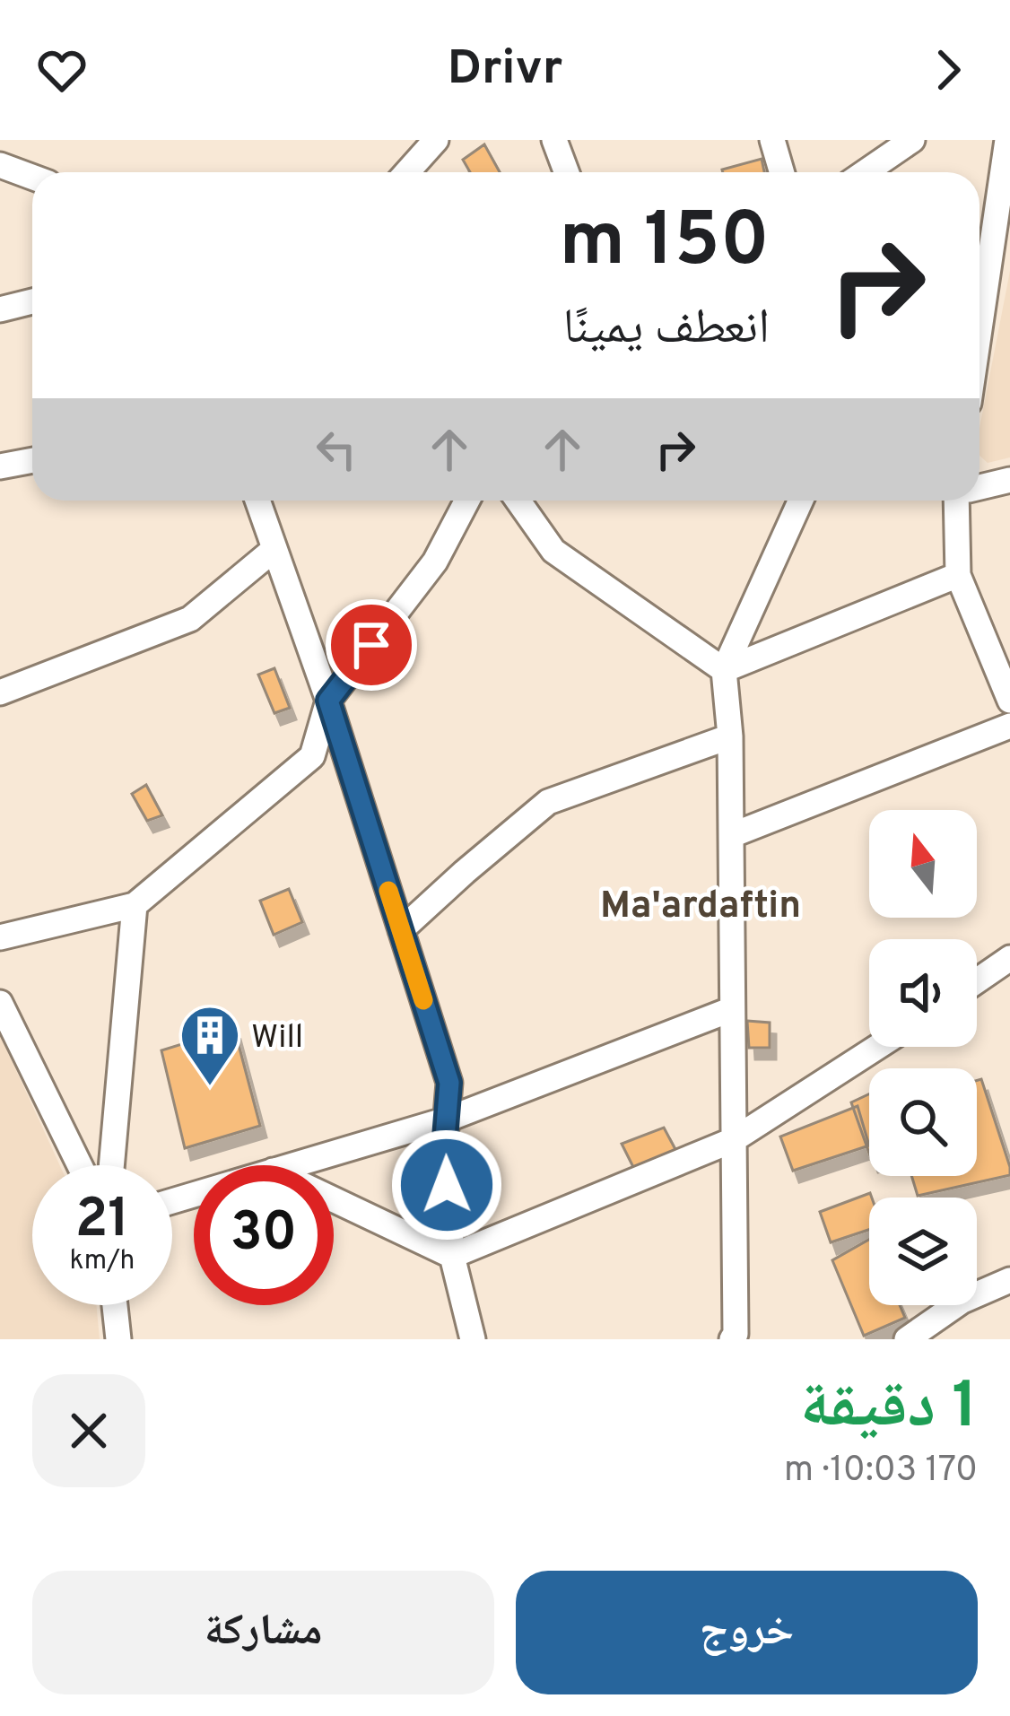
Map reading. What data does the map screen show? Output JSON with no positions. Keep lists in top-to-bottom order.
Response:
{
  "districts": ["Ma'ardaftin"],
  "places": {
    "building": ["Will"]
  },
  "north": "top",
  "page": {
    "header": "Drivr",
    "turn": ["150 m", "انعطف يمينًا"],
    "speed": "21 km/h",
    "limit": "30",
    "heading": ["1 دقيقة", "170 m · 10:03"],
    "buttons": ["خروج", "مشاركة"]
  }
}
